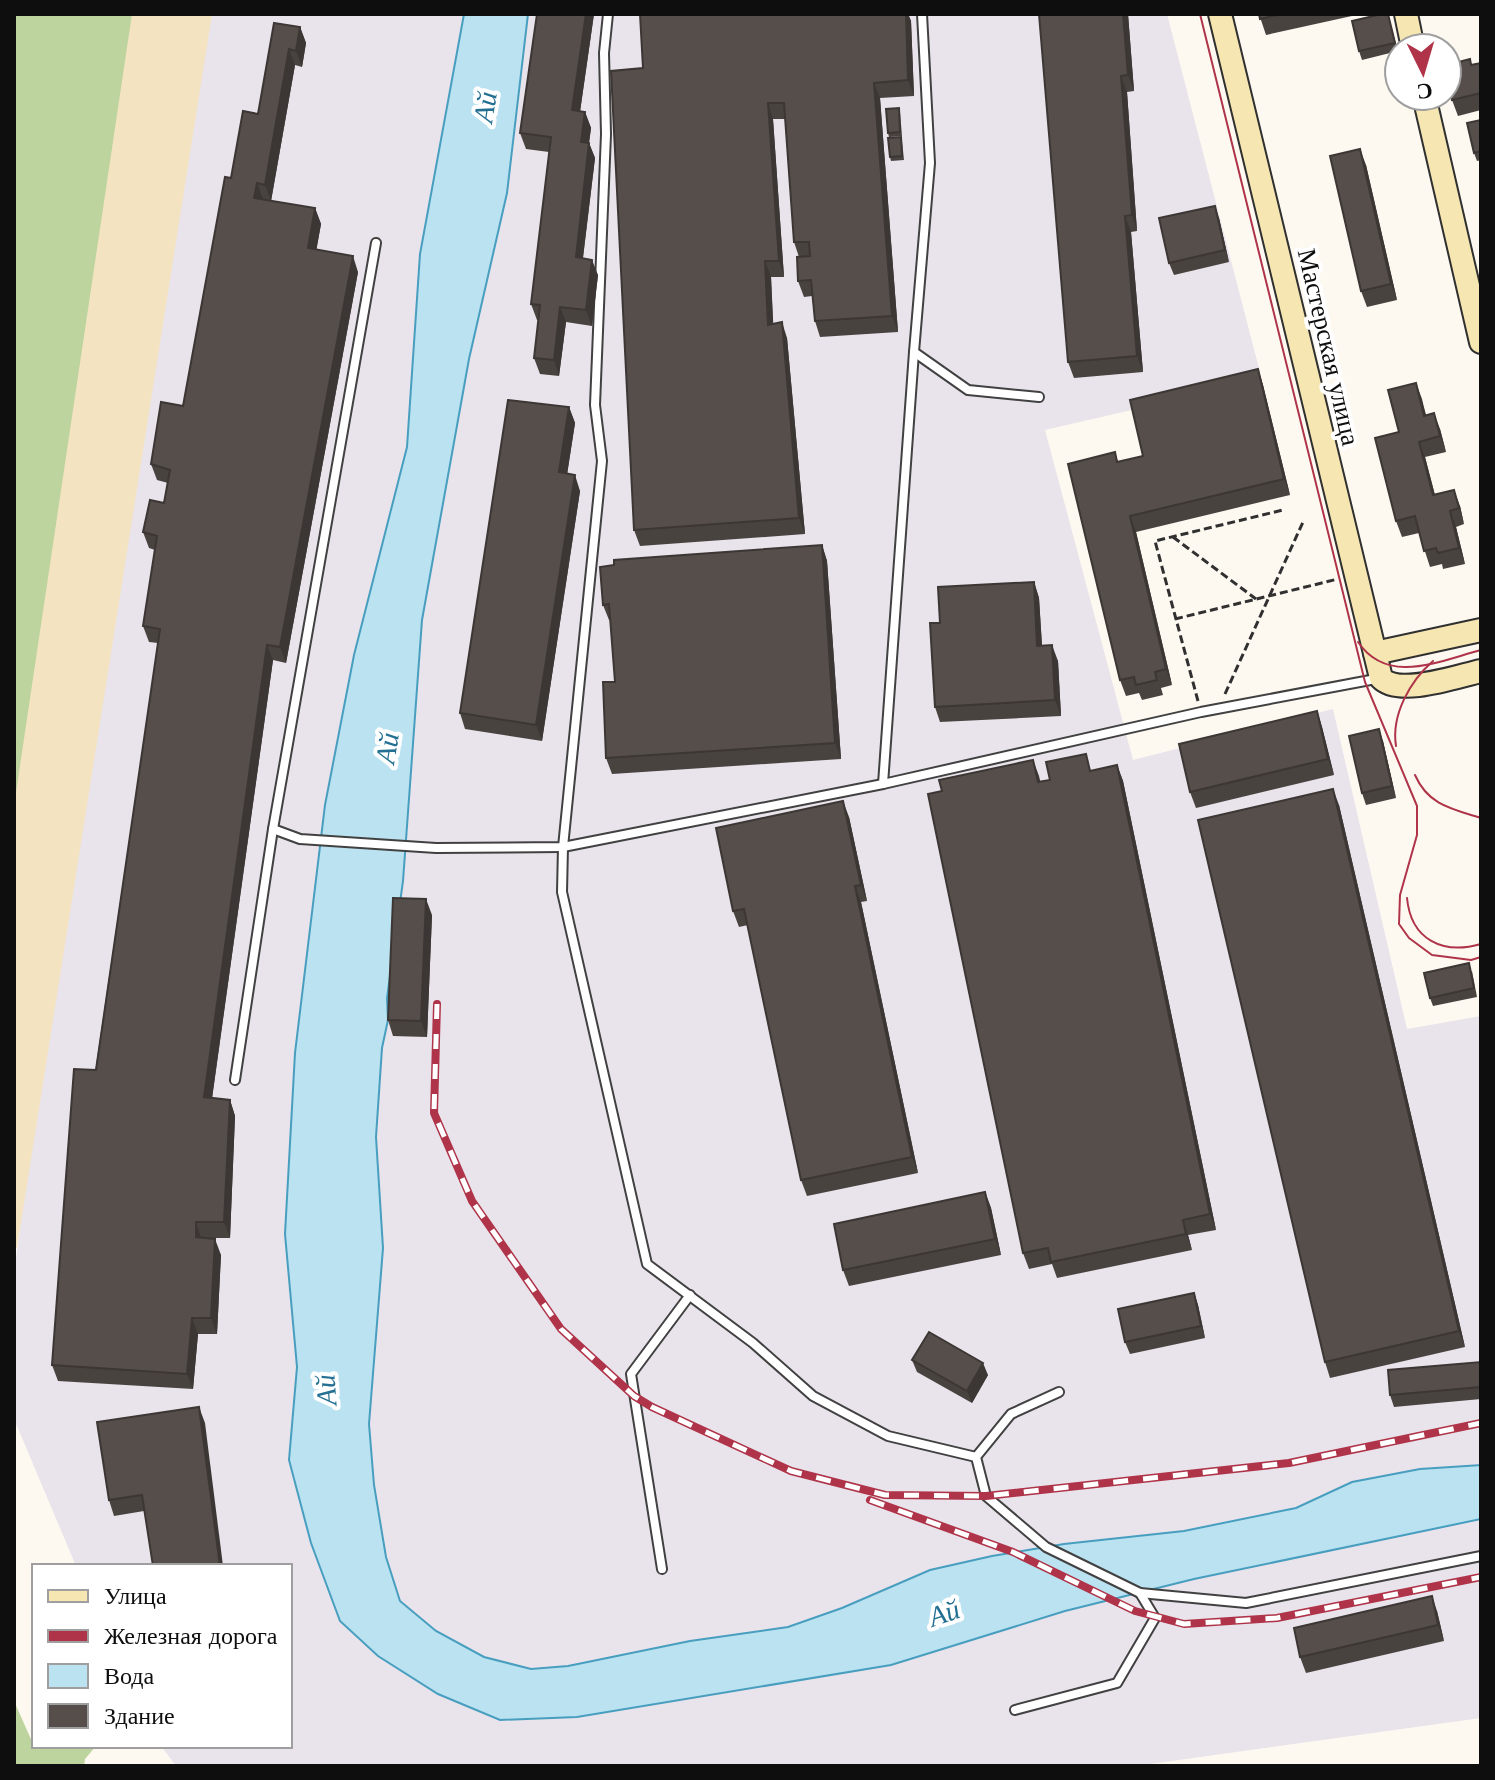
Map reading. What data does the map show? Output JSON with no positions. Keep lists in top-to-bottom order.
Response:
{
  "streets": {
    "main road": ["Мастерская улица"]
  },
  "water": ["Ай"],
  "legend": [
    "Улица",
    "Железная дорога",
    "Вода",
    "Здание"
  ],
  "north": "bottom"
}
